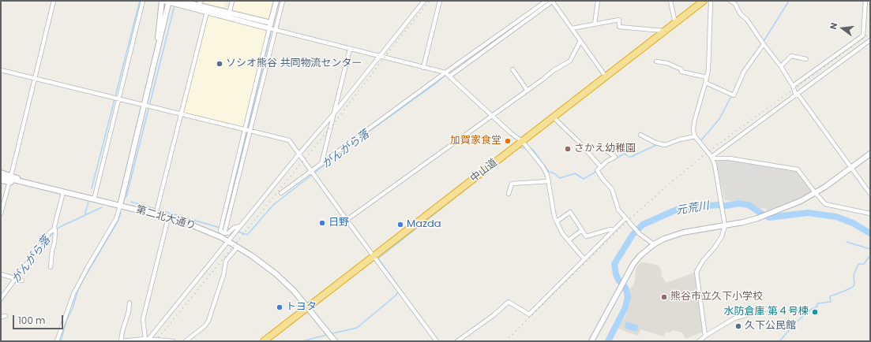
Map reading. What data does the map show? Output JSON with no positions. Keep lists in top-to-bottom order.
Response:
{
  "streets": {
    "highway": ["中山道"],
    "street": ["第二北大通り"]
  },
  "crossings": [
    ["中山道", "第二北大通り"]
  ],
  "water": ["がんがら落", "元荒川"],
  "places": [
    "ソシオ熊谷 共同物流センター",
    "加賀家食堂",
    "さかえ幼稚園",
    "日野",
    "Mazda",
    "熊谷市立久下小学校",
    "トヨタ",
    "水防倉庫 第４号楝",
    "久下公民館"
  ],
  "scale_bar": "100 m",
  "north": "left"
}
